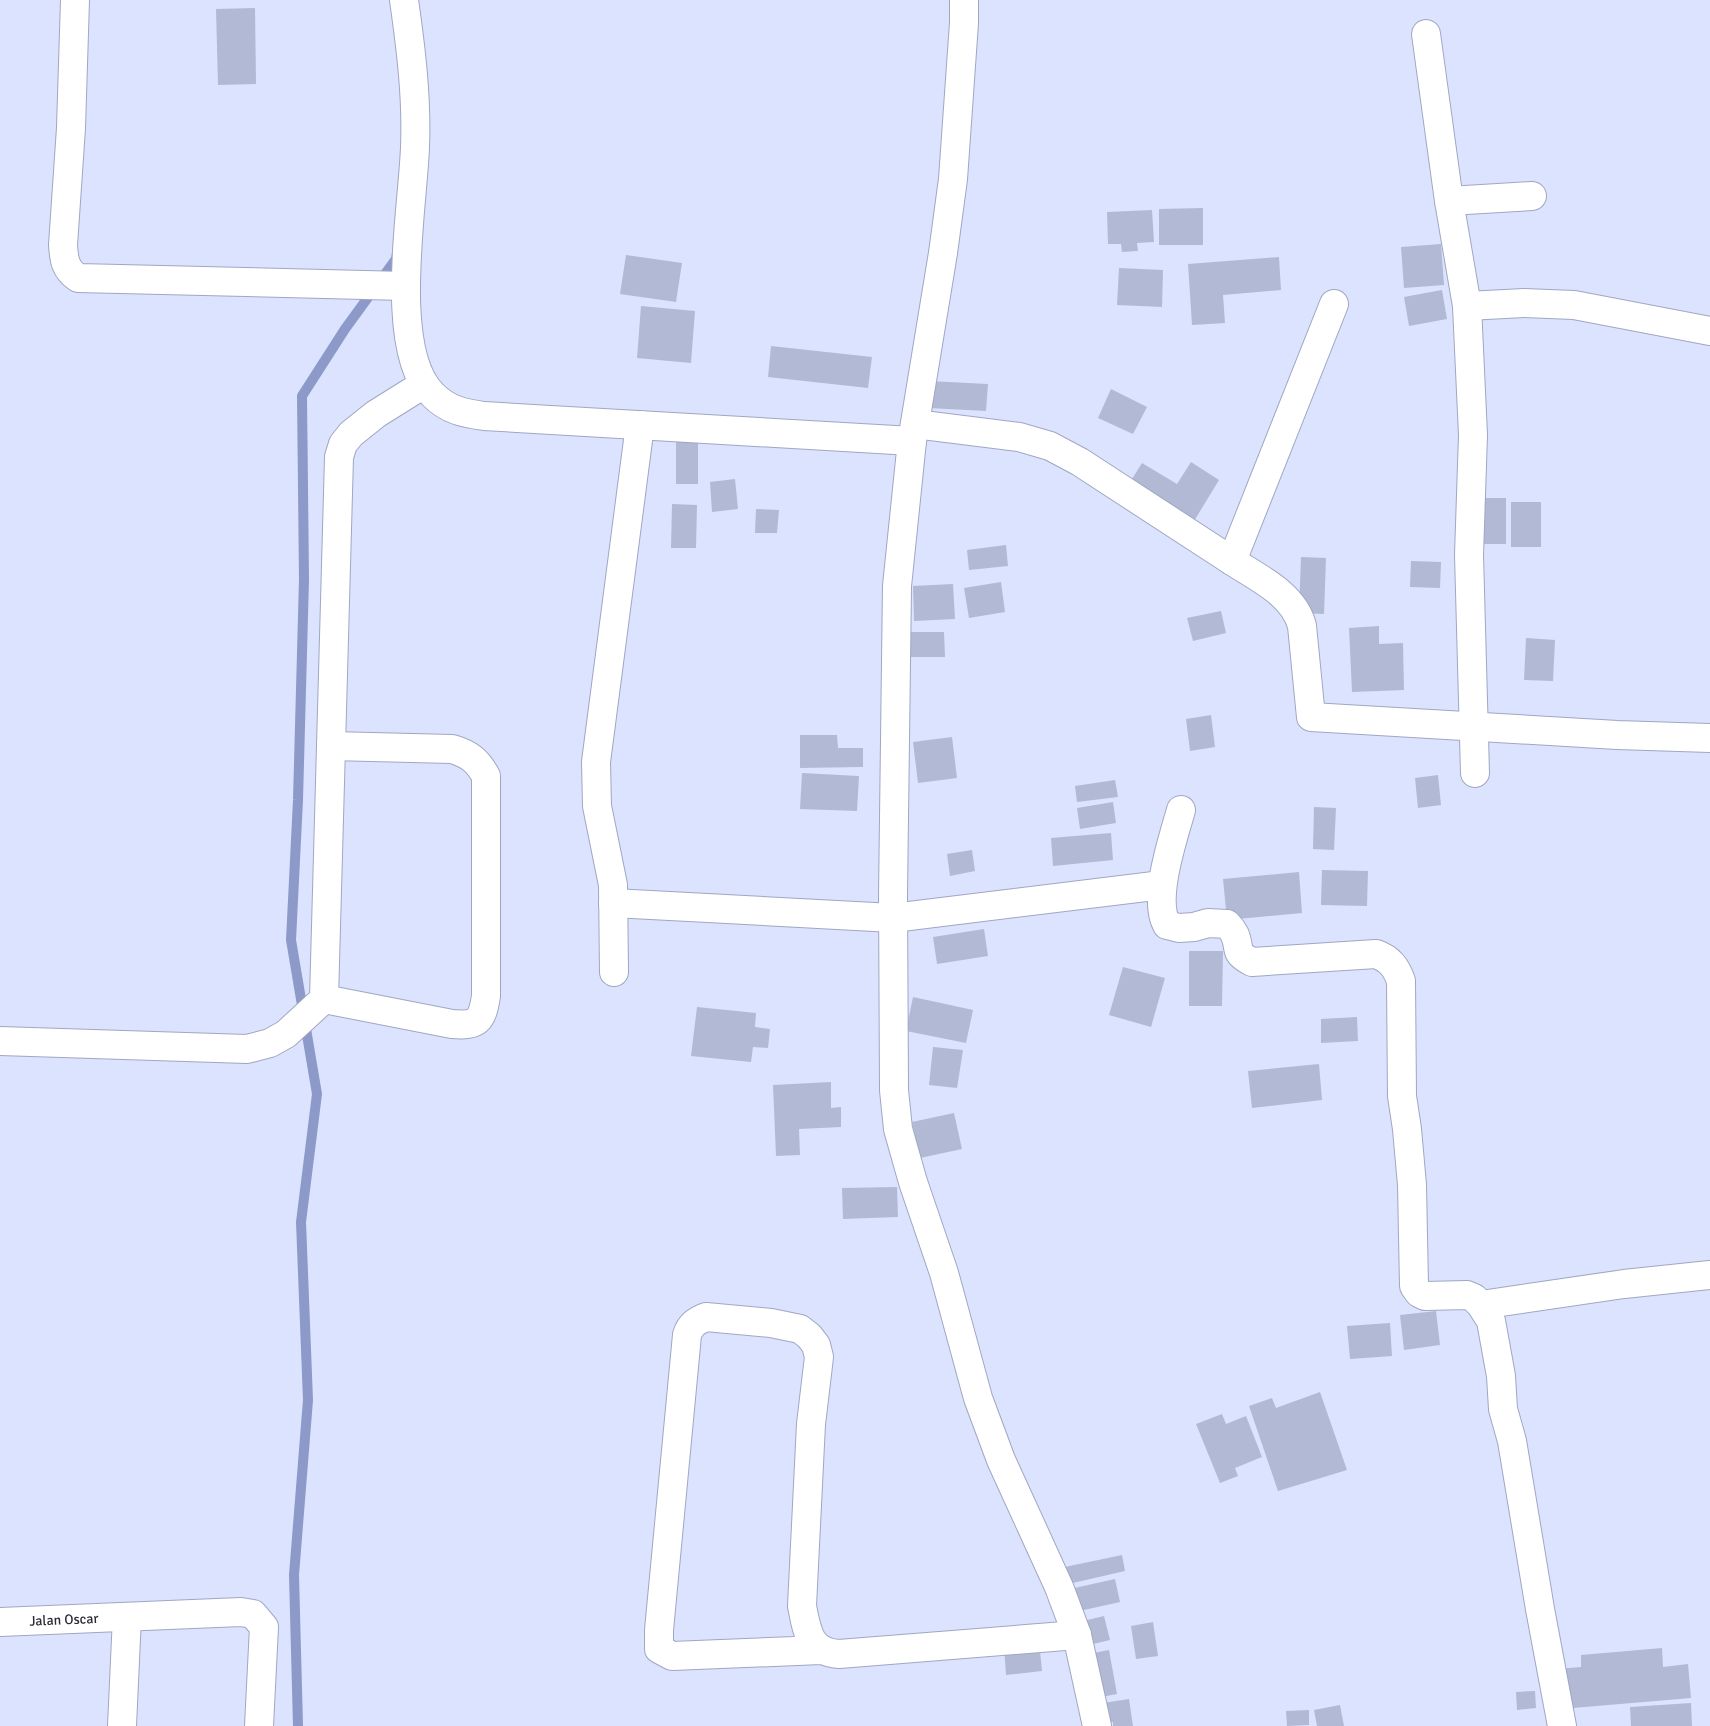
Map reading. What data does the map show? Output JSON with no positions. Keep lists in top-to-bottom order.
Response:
{
  "streets": {
    "street": ["Jalan Oscar"]
  }
}
